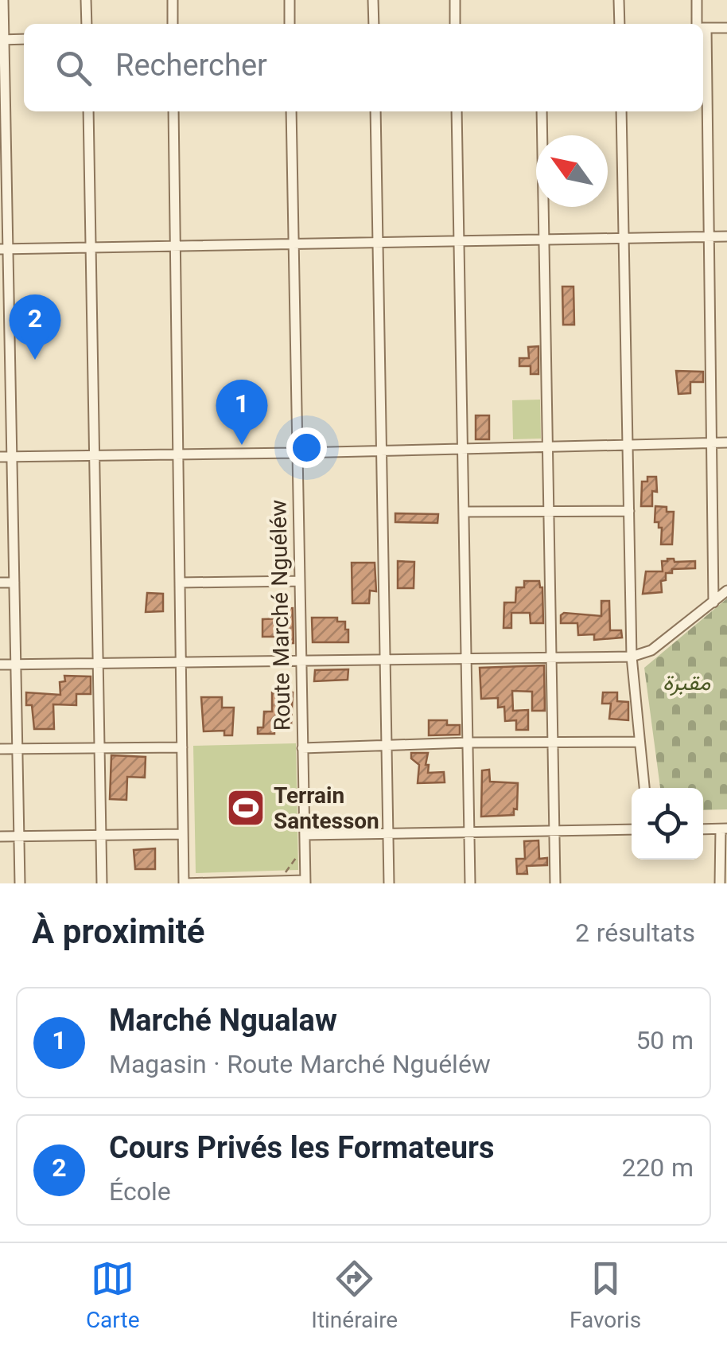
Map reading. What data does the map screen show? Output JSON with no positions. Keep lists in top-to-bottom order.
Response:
{
  "streets": {
    "street": ["Route Marché Nguéléw"]
  },
  "parks": ["مقبرة"],
  "places": {
    "sports": ["Terrain Santesson"]
  },
  "north": "top left",
  "page": {
    "search": "Rechercher",
    "pins": ["2", "1"],
    "heading": ["À proximité", "2 résultats"],
    "list": [
      {
        "mark": "1",
        "name": "Marché Ngualaw",
        "note": "Magasin · Route Marché Nguéléw",
        "value": "50 m"
      },
      {
        "mark": "2",
        "name": "Cours Privés les Formateurs",
        "note": "École",
        "value": "220 m"
      }
    ],
    "nav": ["Carte", "Itinéraire", "Favoris"]
  }
}
